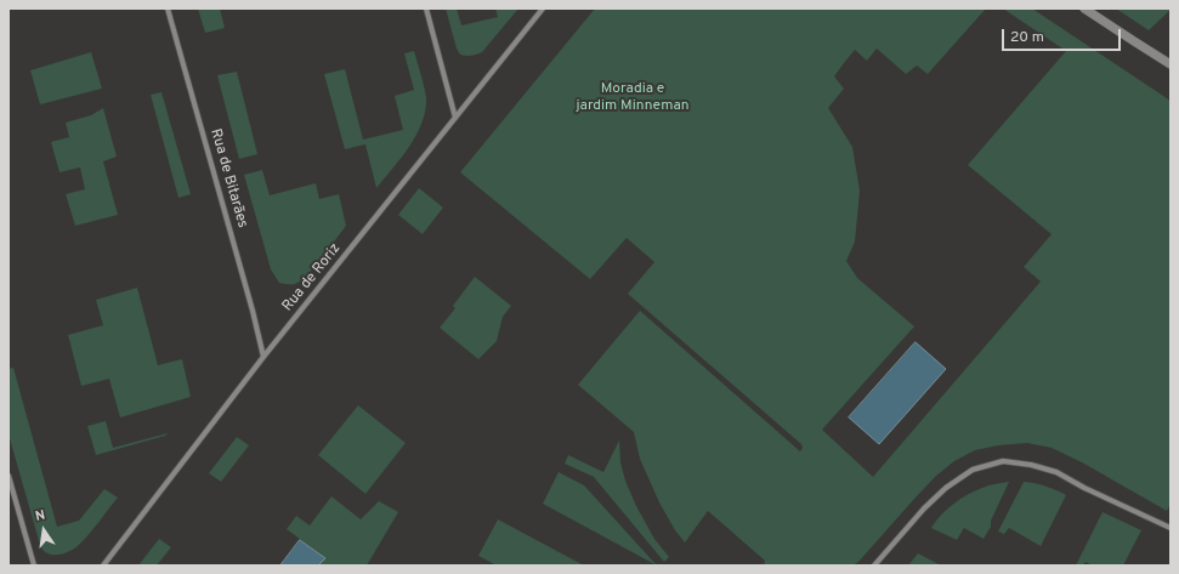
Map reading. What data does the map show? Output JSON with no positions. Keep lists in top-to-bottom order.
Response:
{
  "streets": {
    "street": ["Rua de Bitarães", "Rua de Roriz"]
  },
  "crossings": [
    ["Rua de Bitarães", "Rua de Roriz"]
  ],
  "parks": ["Moradia e jardim Minneman"],
  "scale_bar": "20 m",
  "north": "top"
}
